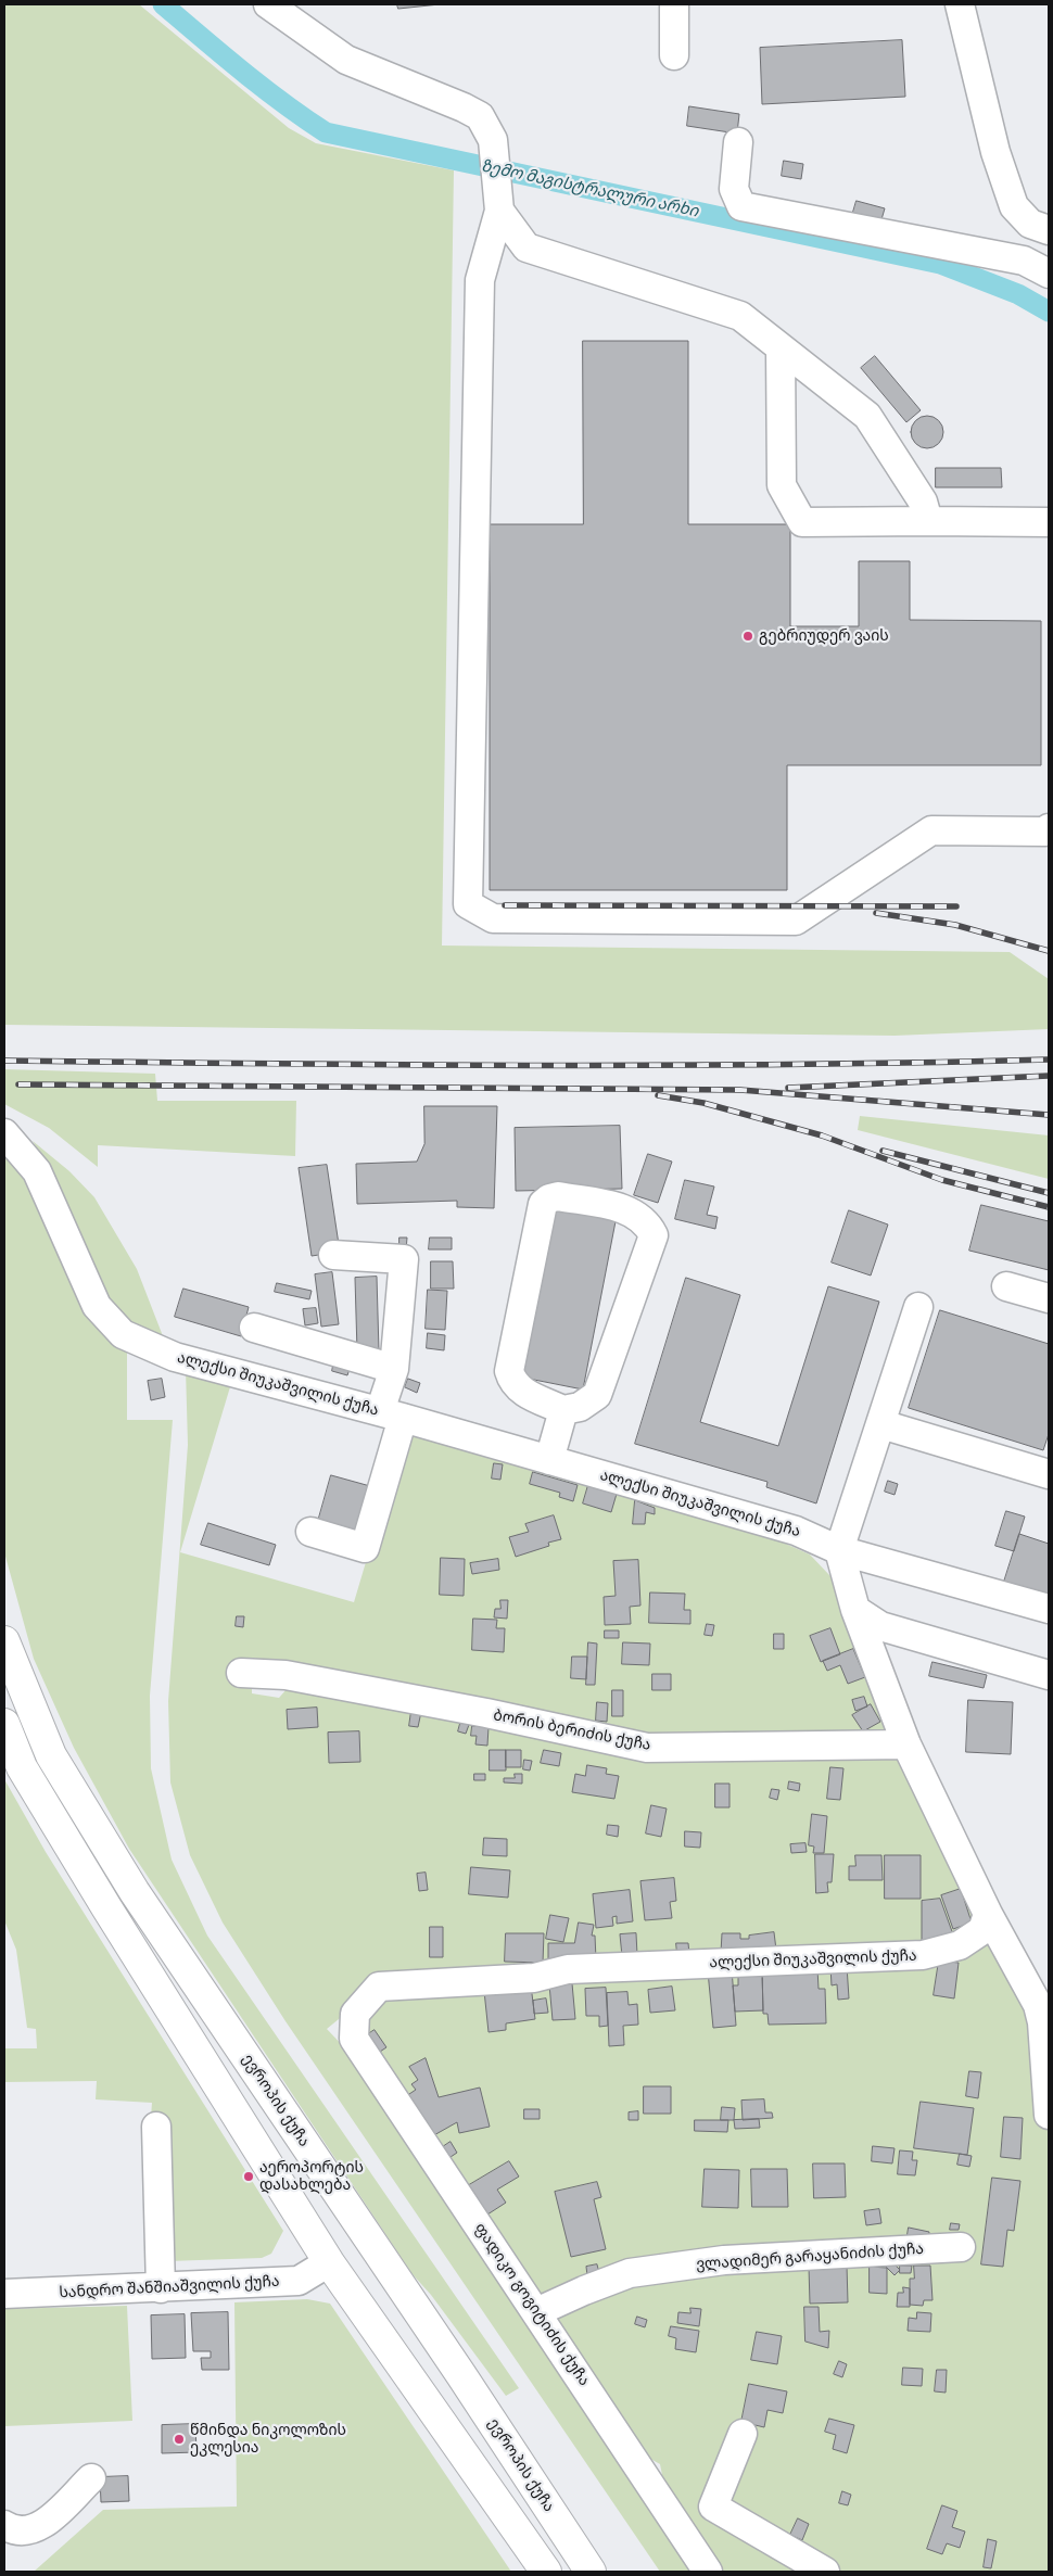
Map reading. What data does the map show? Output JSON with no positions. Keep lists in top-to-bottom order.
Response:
{
  "streets": {
    "main road": ["ევროპის ქუჩა"],
    "street": [
      "ალექსი შიუკაშვილის ქუჩა",
      "ბორის ბერიძის ქუჩა",
      "ვლადიმერ გარაყანიძის ქუჩა",
      "სანდრო შანშიაშვილის ქუჩა",
      "ფადიკო გოგიტიძის ქუჩა"
    ]
  },
  "crossings": [
    ["ალექსი შიუკაშვილის ქუჩა", "ფადიკო გოგიტიძის ქუჩა"],
    ["ვლადიმერ გარაყანიძის ქუჩა", "ფადიკო გოგიტიძის ქუჩა"]
  ],
  "water": ["ზემო მაგისტრალური არხი"],
  "places": ["გებრიუდერ ვაის", "აეროპორტის დასახლება", "წმინდა ნიკოლოზის ეკლესია"]
}
